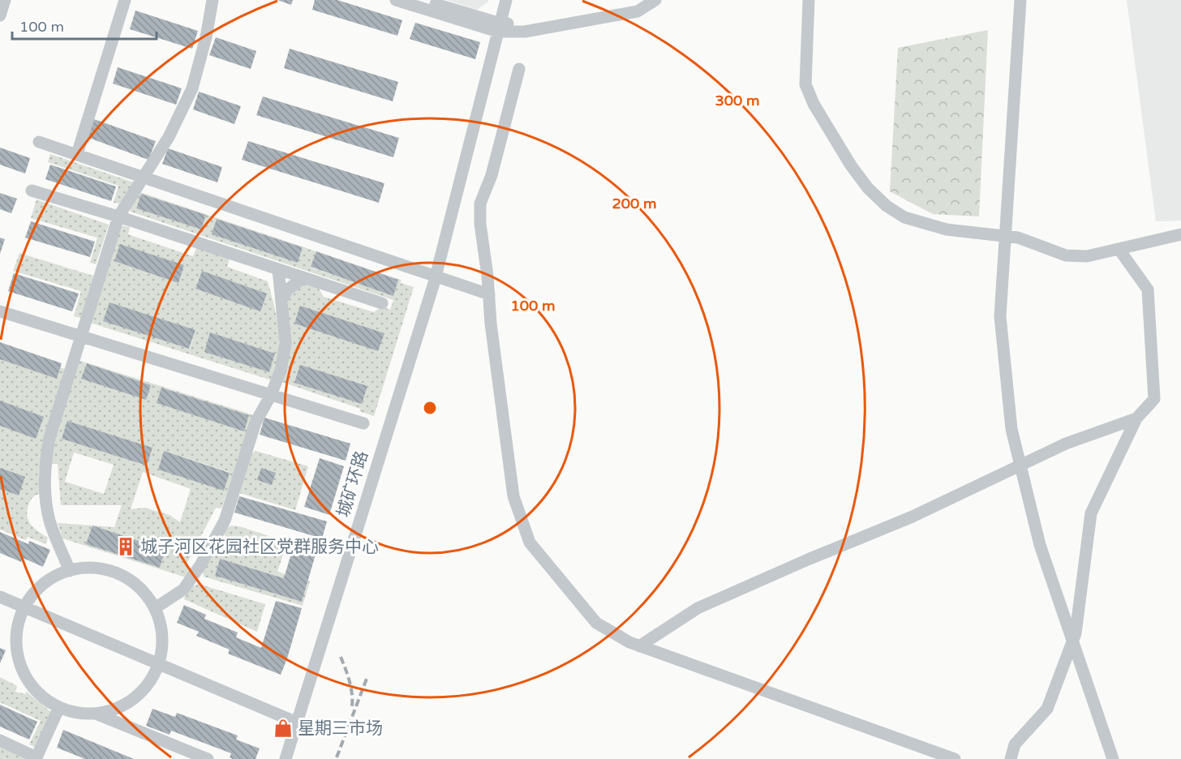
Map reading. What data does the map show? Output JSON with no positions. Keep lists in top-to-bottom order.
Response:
{
  "streets": {
    "street": ["城矿环路"]
  },
  "places": {
    "building": ["城子河区花园社区党群服务中心"],
    "shop": ["星期三市场"]
  },
  "scale_bar": "100 m",
  "rings": ["300 m", "200 m", "100 m"]
}
